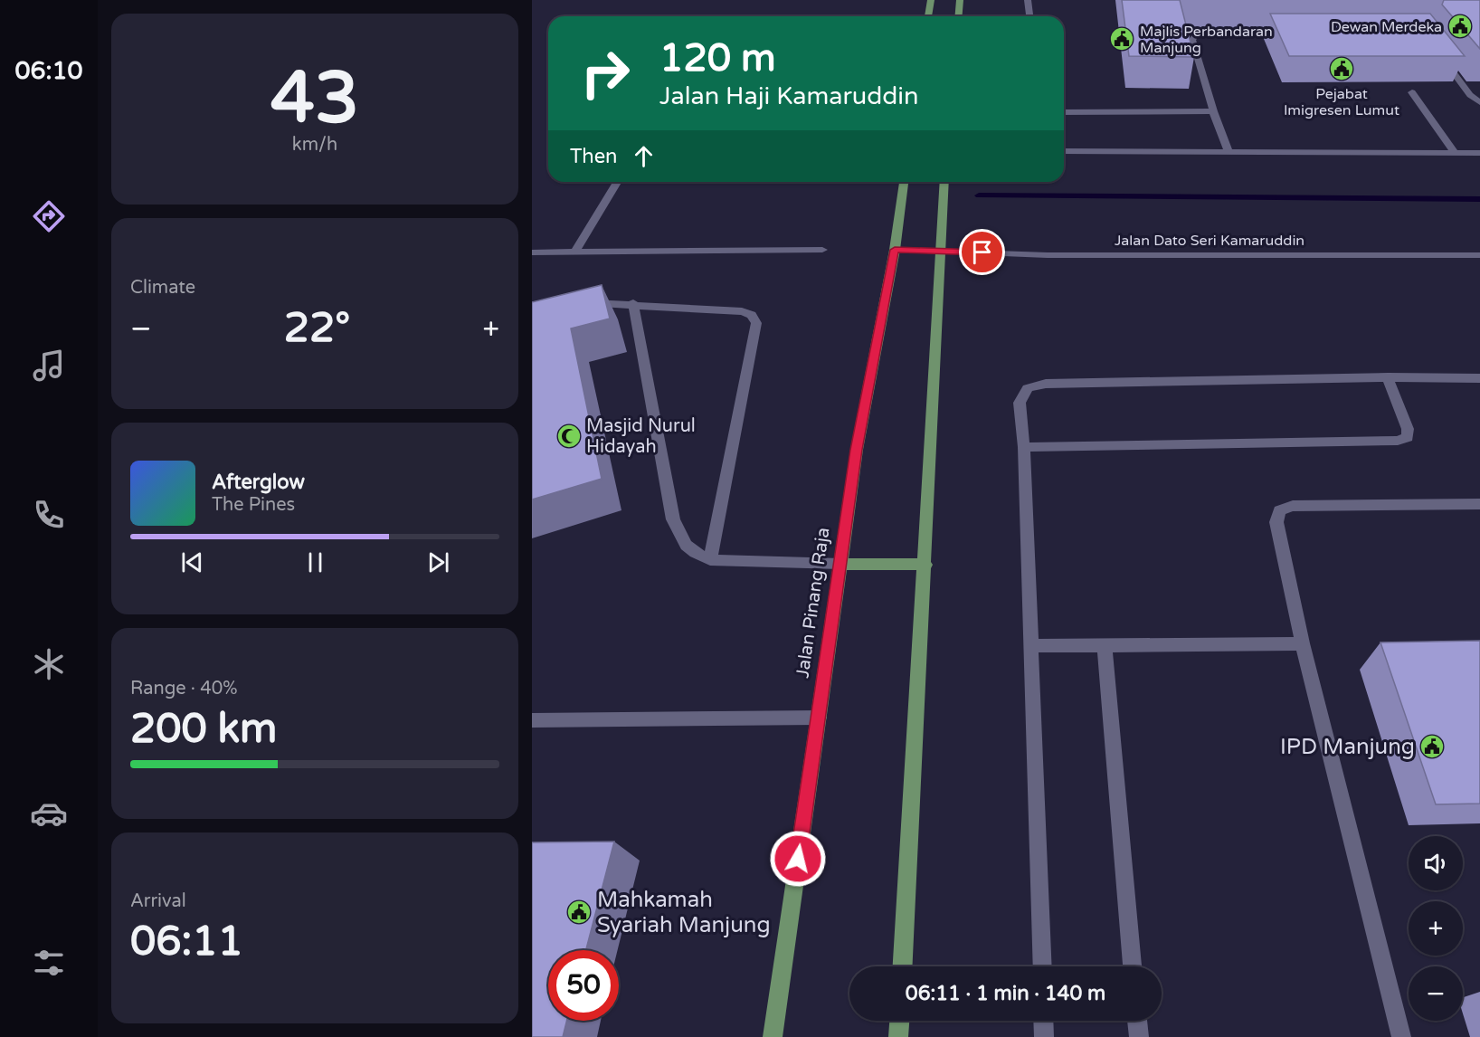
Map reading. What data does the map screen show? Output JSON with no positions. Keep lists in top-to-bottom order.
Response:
{
  "streets": {
    "main road": ["Jalan Pinang Raja"],
    "street": ["Jalan Dato Seri Kamaruddin"]
  },
  "crossings": [
    ["Jalan Dato Seri Kamaruddin", "Jalan Pinang Raja"]
  ],
  "places": {
    "public building": [
      "Dewan Merdeka",
      "Majlis Perbandaran Manjung",
      "Pejabat Imigresen Lumut",
      "IPD Manjung",
      "Mahkamah Syariah Manjung"
    ],
    "mosque": ["Masjid Nurul Hidayah"]
  },
  "page": {
    "tabs": "06:10",
    "tile": [
      ["43", "km/h"],
      "Climate",
      ["Range · 40%", "200 km"],
      ["Arrival", "06:11"]
    ],
    "turn": ["120 m", "Jalan Haji Kamaruddin"],
    "then": "Then",
    "heat": ["−", "22°", "+"],
    "song": ["Afterglow", "The Pines"],
    "map_buttons": ["+", "−"],
    "limit": "50",
    "trip": "06:11 · 1 min · 140 m"
  }
}
